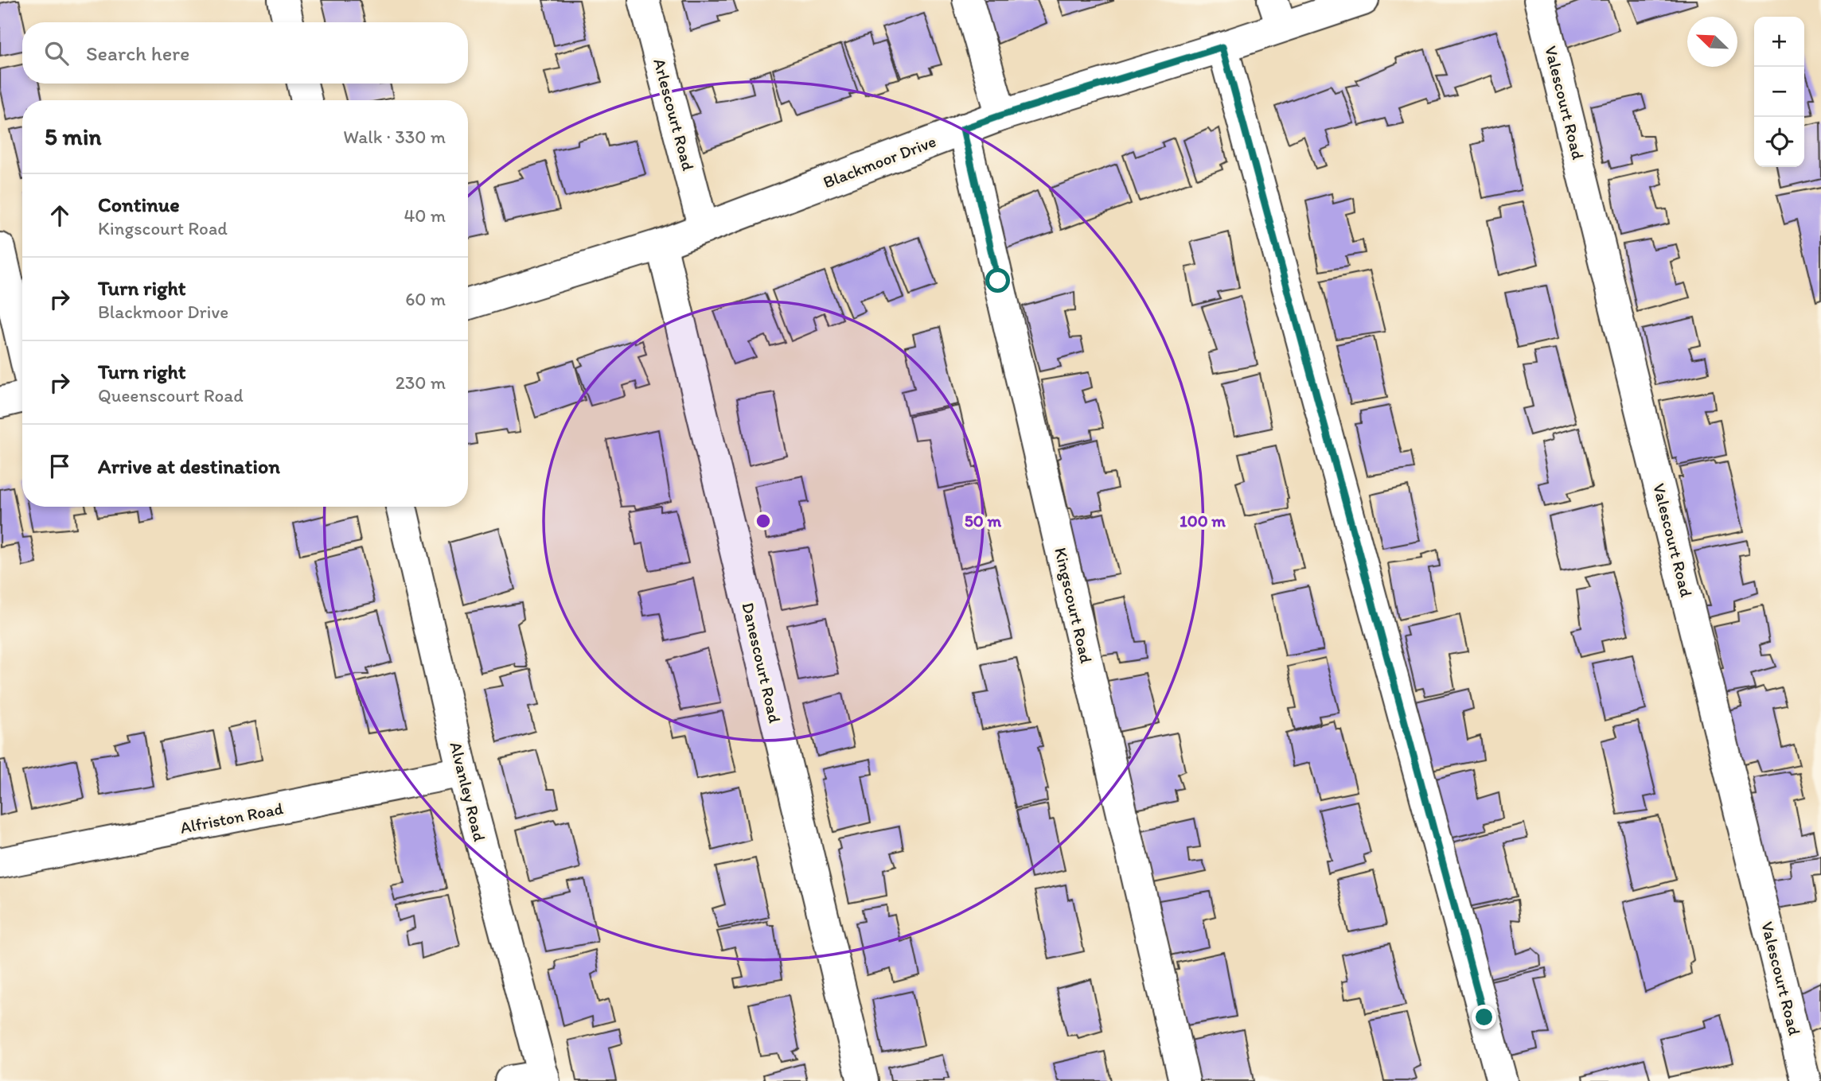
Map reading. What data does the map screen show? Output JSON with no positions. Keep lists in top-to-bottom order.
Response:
{
  "streets": {
    "street": [
      "Valescourt Road",
      "Arlescourt Road",
      "Blackmoor Drive",
      "Kingscourt Road",
      "Danescourt Road",
      "Alvanley Road",
      "Alfriston Road"
    ]
  },
  "crossings": [
    ["Arlescourt Road", "Blackmoor Drive"],
    ["Blackmoor Drive", "Kingscourt Road"],
    ["Blackmoor Drive", "Danescourt Road"],
    ["Alvanley Road", "Alfriston Road"]
  ],
  "north": "top left",
  "page": {
    "map_buttons": ["+", "−"],
    "search": "Search here",
    "heading": ["5 min", "Walk · 330 m"],
    "list": [
      ["Continue", "Kingscourt Road", "40 m"],
      ["Turn right", "Blackmoor Drive", "60 m"],
      ["Turn right", "Queenscourt Road", "230 m"],
      "Arrive at destination"
    ]
  },
  "rings": ["50 m", "100 m"]
}
